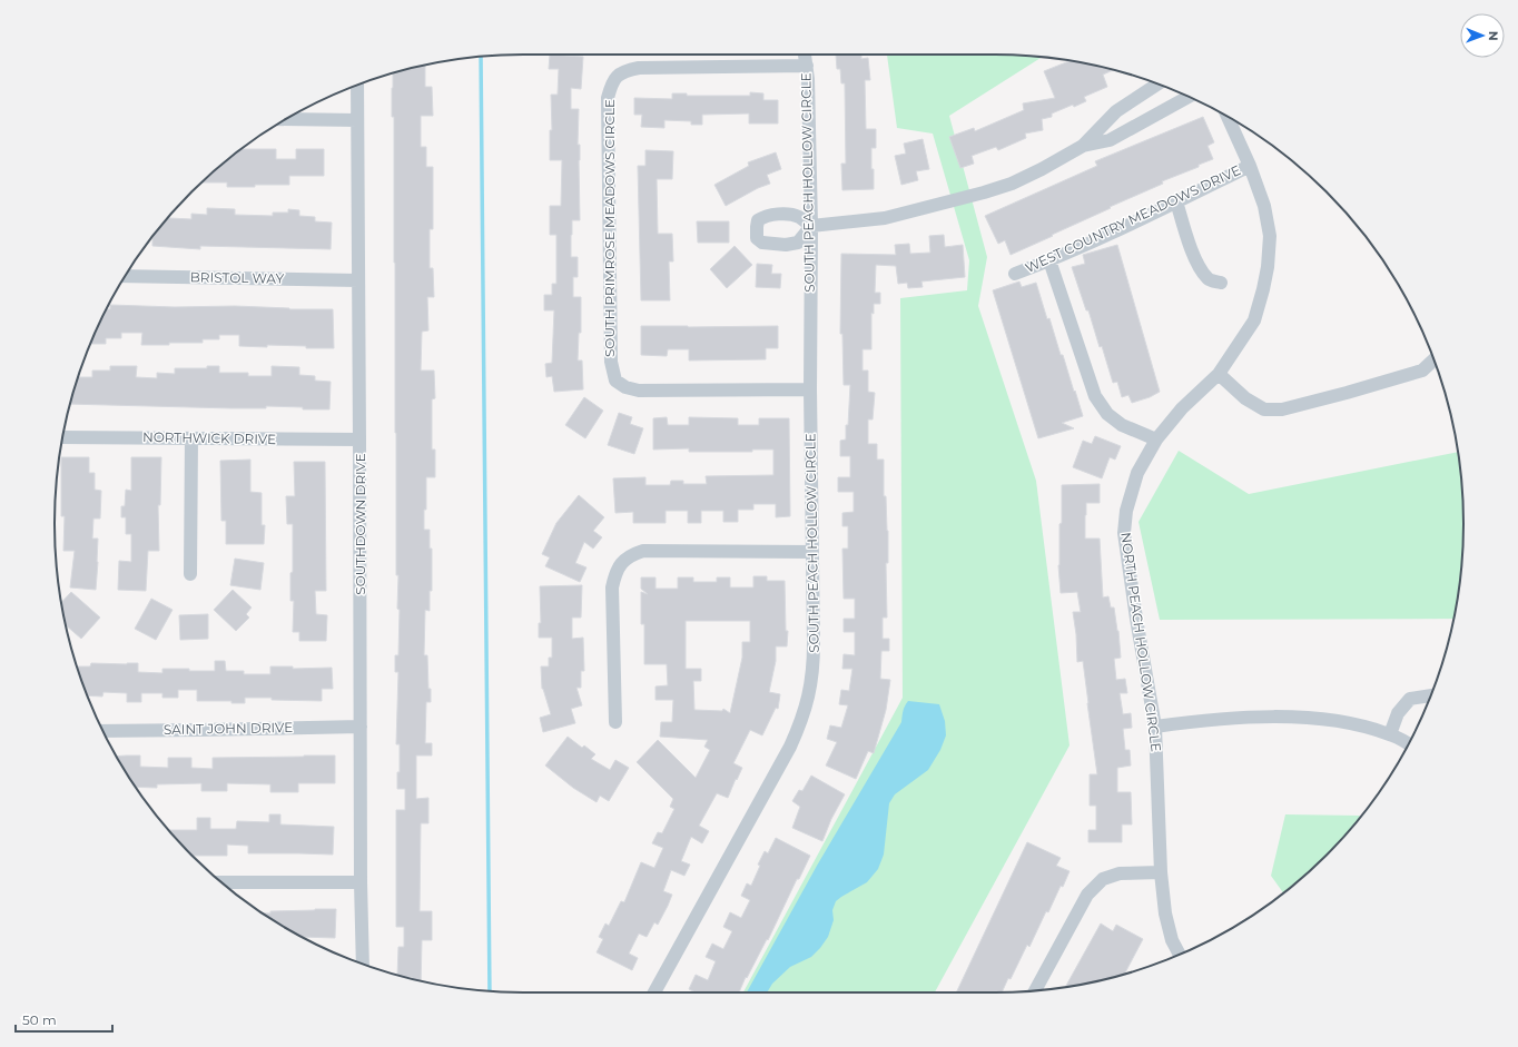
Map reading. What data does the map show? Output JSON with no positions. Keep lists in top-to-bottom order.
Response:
{
  "streets": {
    "street": [
      "SOUTH PEACH HOLLOW CIRCLE",
      "WEST COUNTRY MEADOWS DRIVE",
      "SOUTH PRIMROSE MEADOWS CIRCLE",
      "BRISTOL WAY",
      "NORTHWICK DRIVE",
      "SOUTHDOWN DRIVE",
      "NORTH PEACH HOLLOW CIRCLE",
      "SAINT JOHN DRIVE"
    ]
  },
  "crossings": [
    ["SOUTH PEACH HOLLOW CIRCLE", "SOUTH PRIMROSE MEADOWS CIRCLE"],
    ["WEST COUNTRY MEADOWS DRIVE", "NORTH PEACH HOLLOW CIRCLE"],
    ["BRISTOL WAY", "SOUTHDOWN DRIVE"],
    ["NORTHWICK DRIVE", "SOUTHDOWN DRIVE"],
    ["SOUTHDOWN DRIVE", "SAINT JOHN DRIVE"]
  ],
  "scale_bar": "50 m",
  "north": "right"
}
